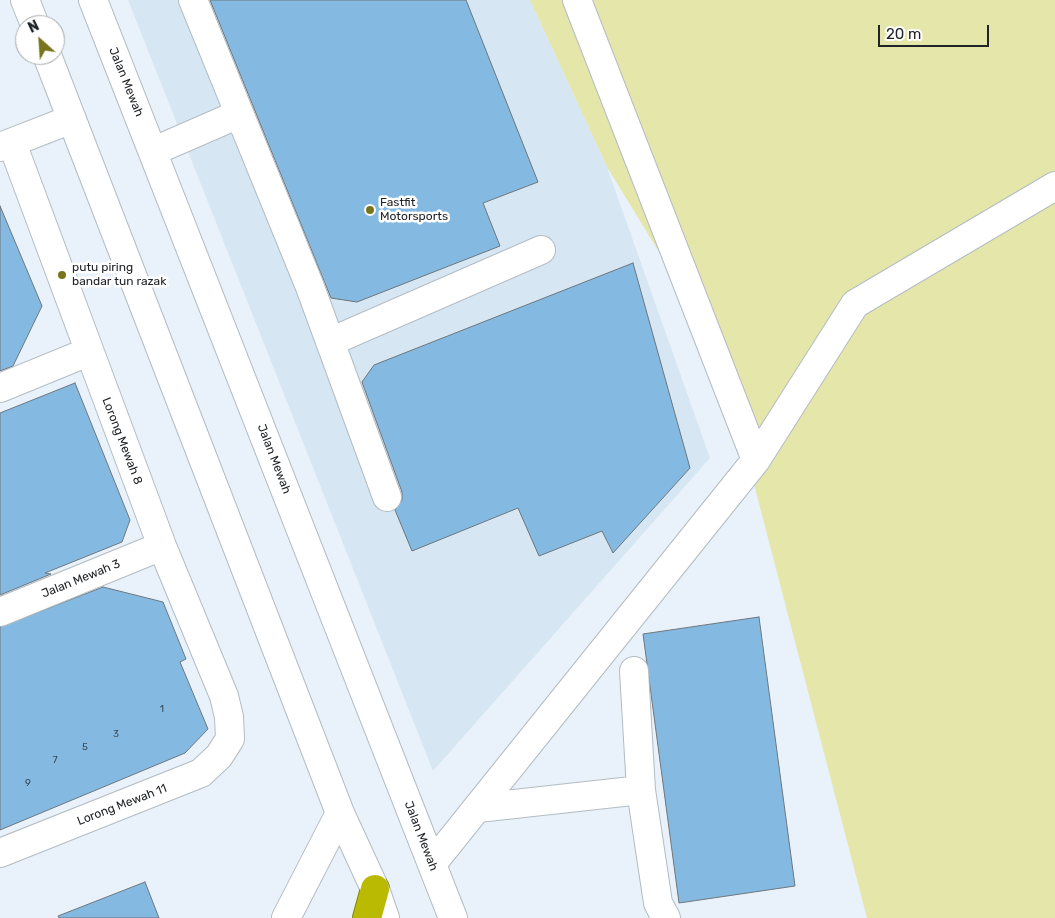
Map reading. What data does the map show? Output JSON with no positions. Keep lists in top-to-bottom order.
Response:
{
  "streets": {
    "street": [
      "Jalan Mewah",
      "Lorong Mewah 8",
      "Jalan Mewah 3",
      "Lorong Mewah 11"
    ]
  },
  "crossings": [
    ["Lorong Mewah 8", "Jalan Mewah 3"],
    ["Lorong Mewah 8", "Lorong Mewah 11"]
  ],
  "places": ["Fastfit Motorsports", "putu piring bandar tun razak"],
  "house_numbers": [
    "1",
    "3",
    "5",
    "7",
    "9"
  ],
  "scale_bar": "20 m",
  "north": "top left"
}
